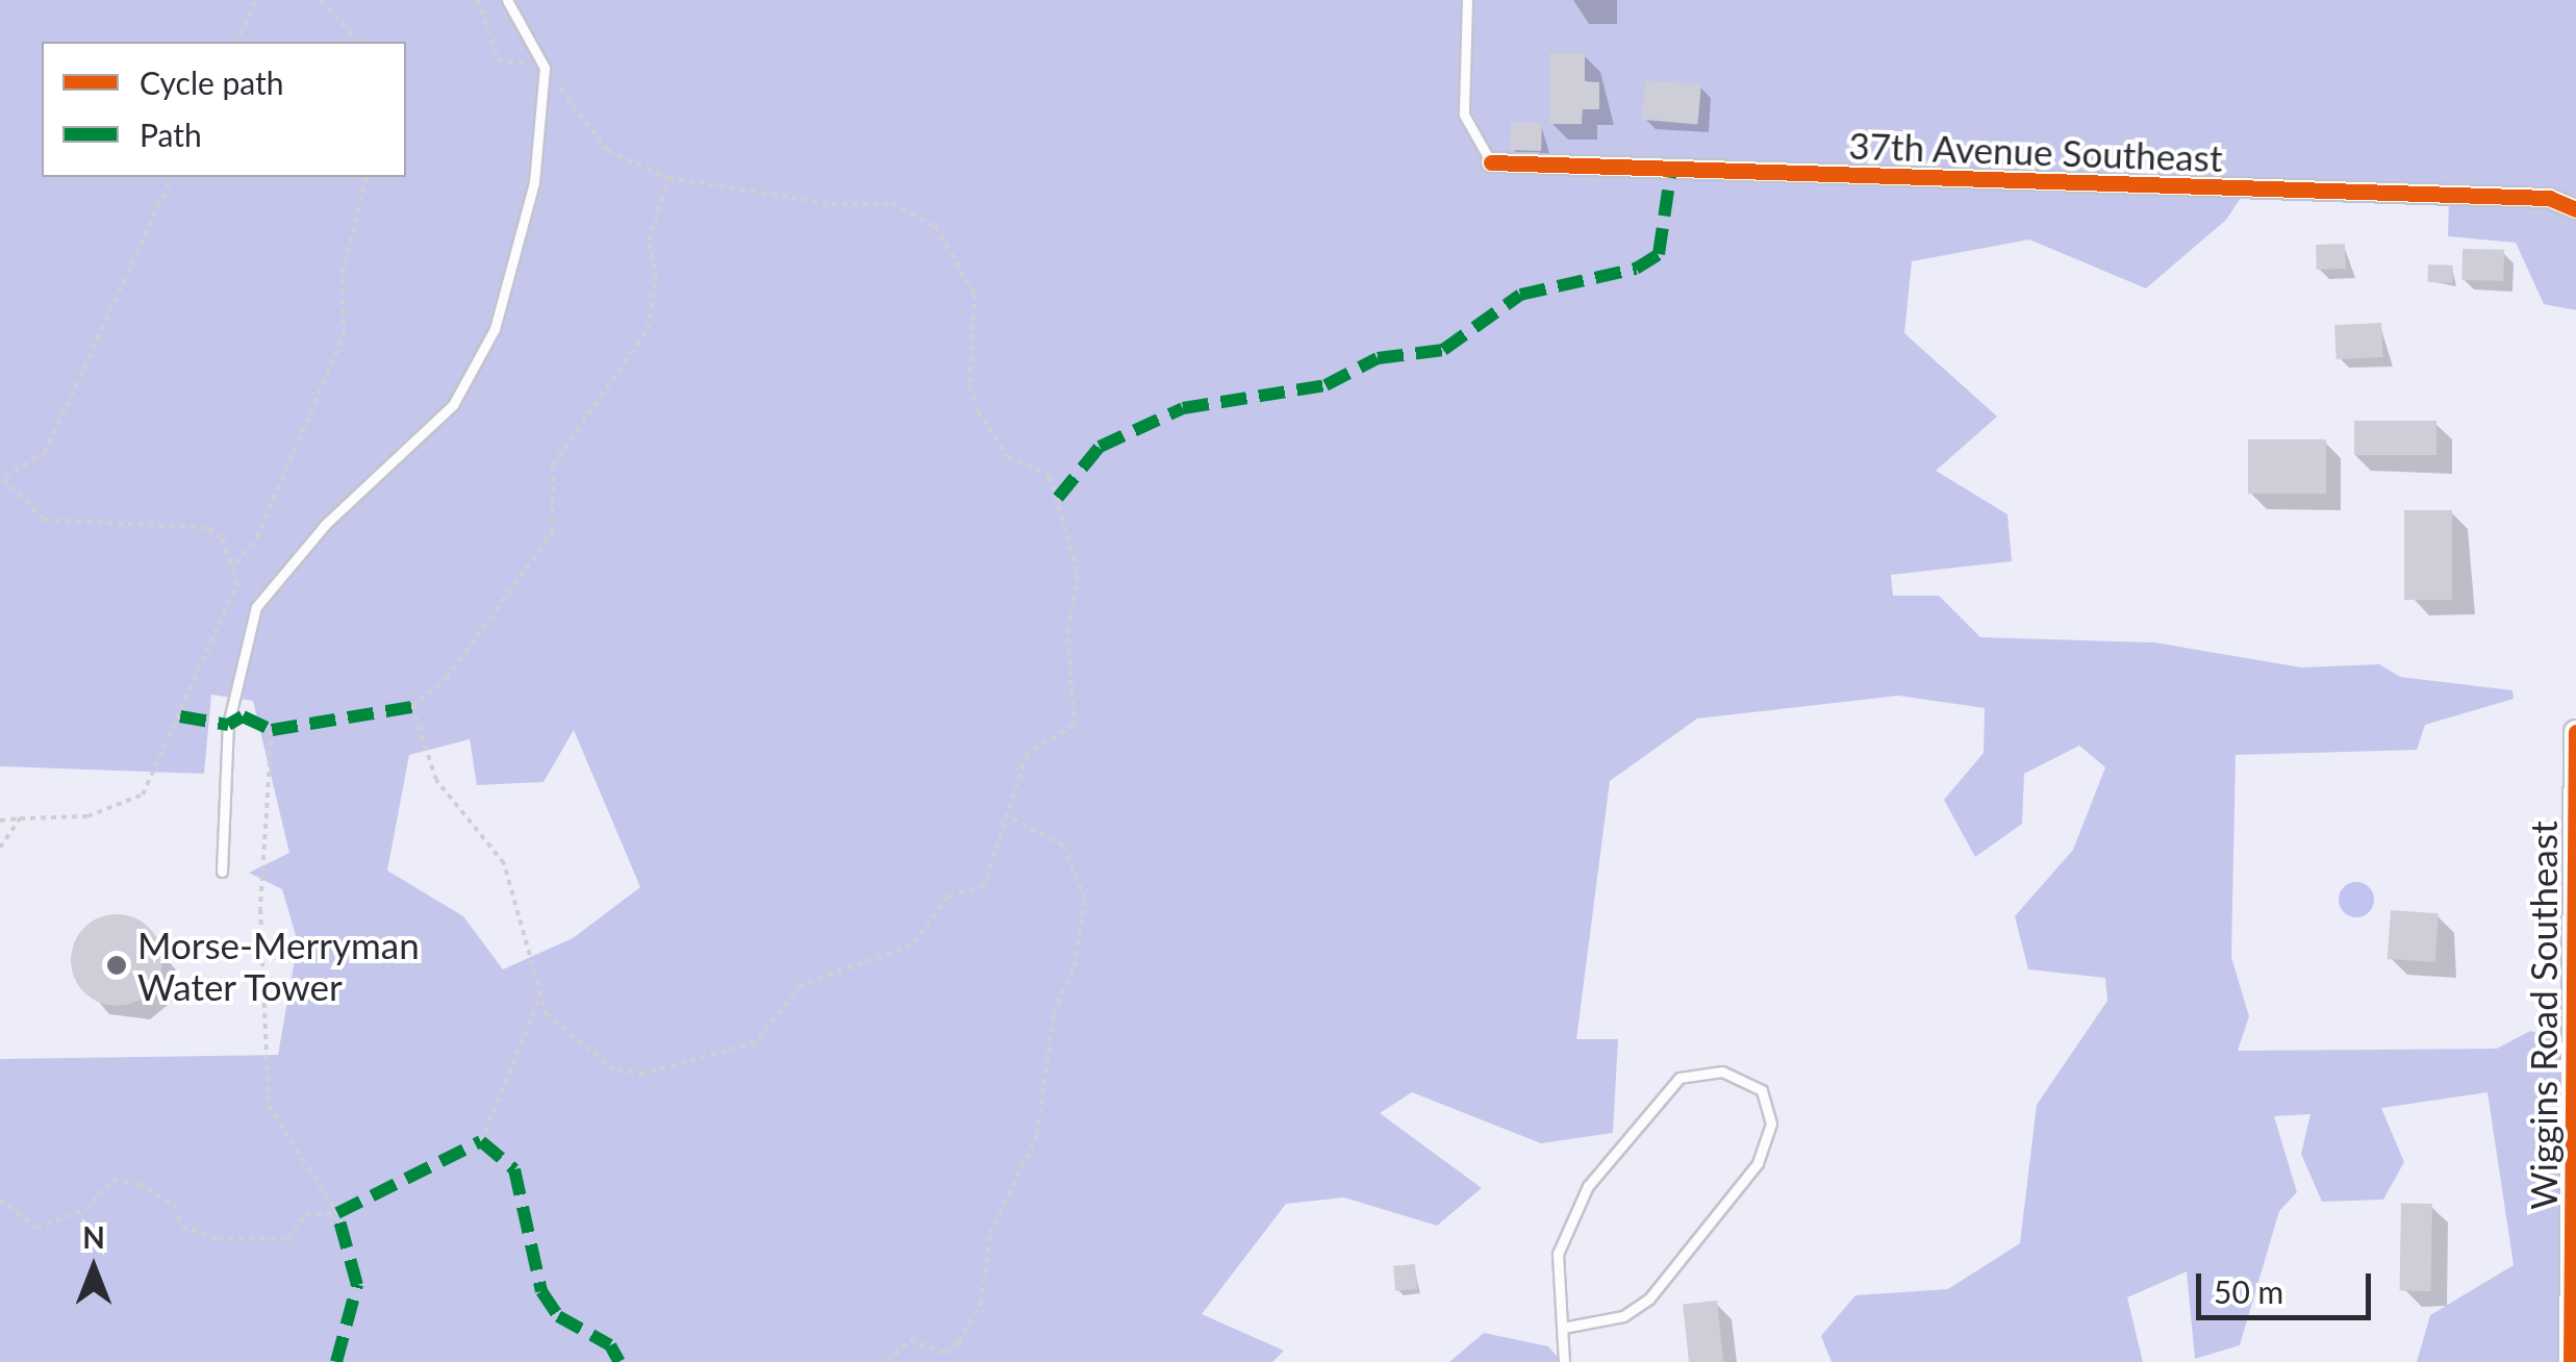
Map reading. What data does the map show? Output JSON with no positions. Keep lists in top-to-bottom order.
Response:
{
  "streets": {
    "street": ["37th Avenue Southeast", "Wiggins Road Southeast"]
  },
  "places": ["Morse-Merryman Water Tower"],
  "legend": ["Cycle path", "Path"],
  "scale_bar": "50 m",
  "north": "top"
}
